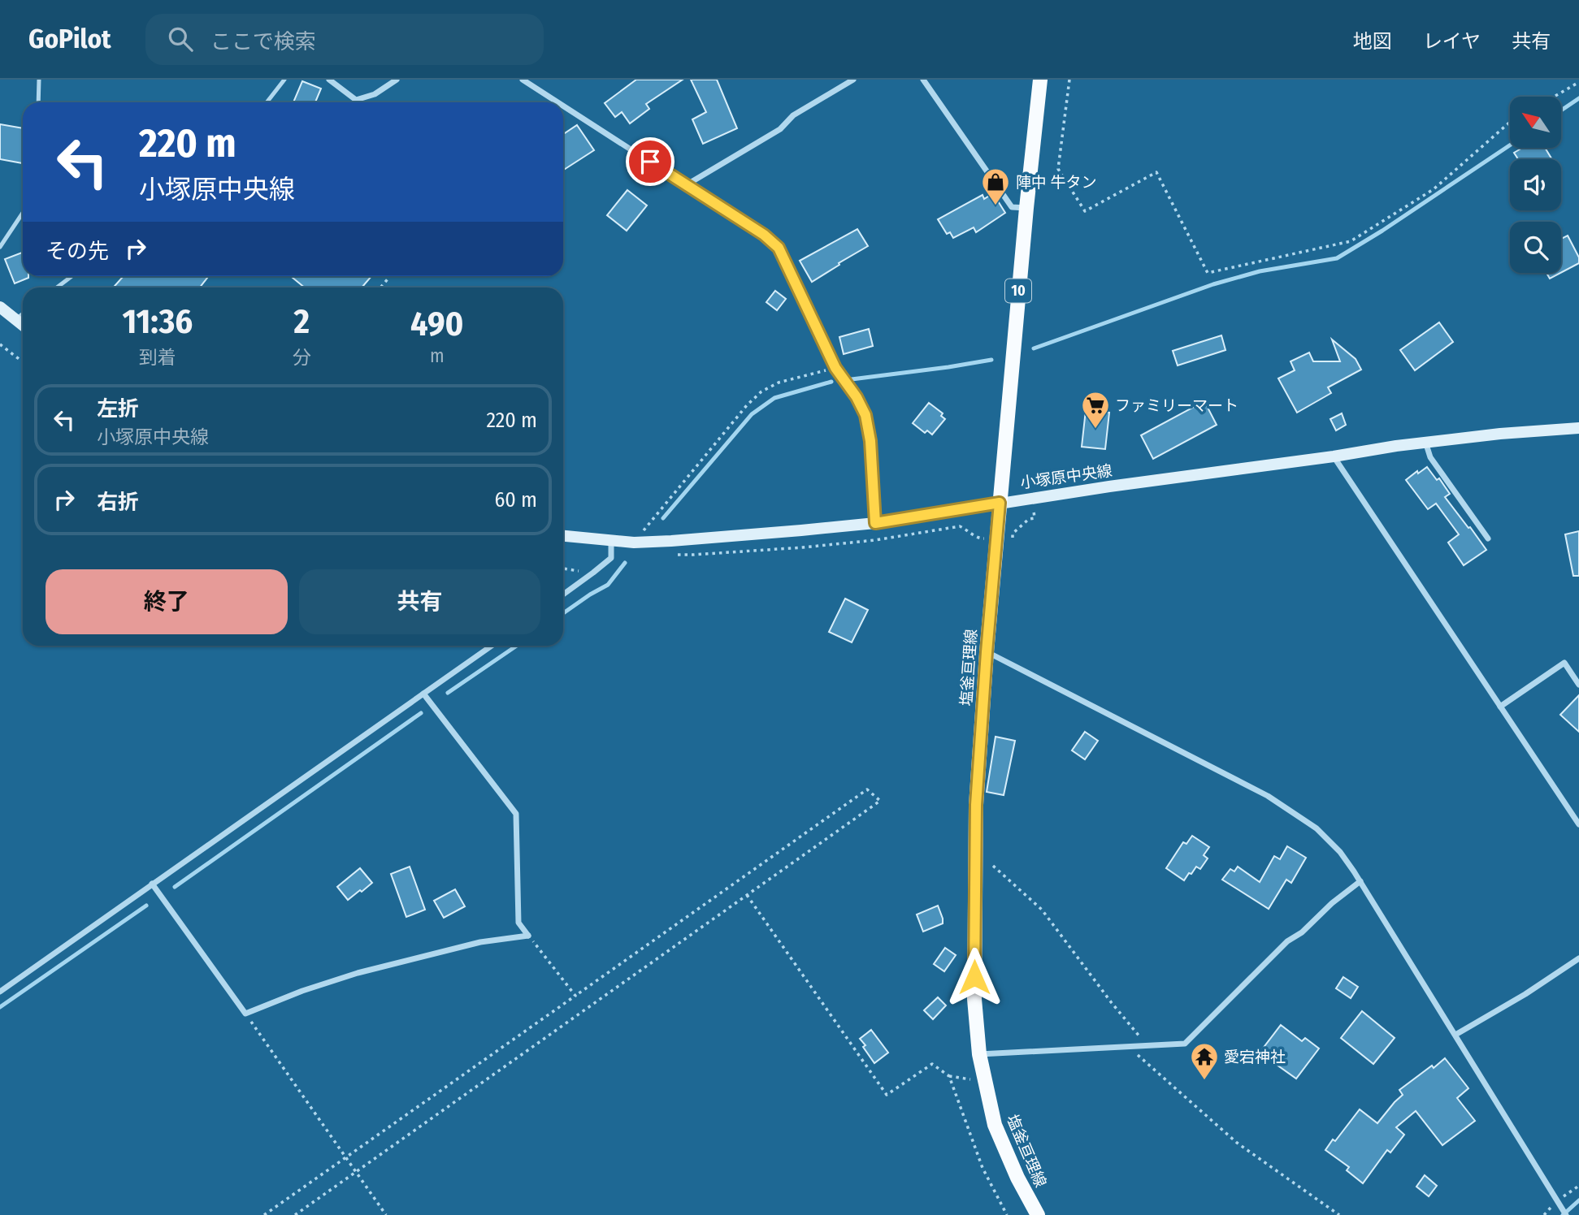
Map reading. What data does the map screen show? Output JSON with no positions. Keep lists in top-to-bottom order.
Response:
{
  "streets": {
    "main road": ["10", "塩釜亘理線"],
    "street": ["小塚原中央線"]
  },
  "crossings": [
    ["小塚原中央線", "塩釜亘理線"]
  ],
  "places": {
    "shop": ["陣中 牛タン"],
    "supermarket": ["ファミリーマート"],
    "temple": ["愛宕神社"]
  },
  "north": "top left",
  "page": {
    "header": "GoPilot",
    "search": "ここで検索",
    "nav": ["地図", "レイヤ", "共有"],
    "turn": ["220 m", "小塚原中央線"],
    "then": "その先",
    "eta": [
      "11:36",
      "到着",
      "2",
      "分",
      "490",
      "m"
    ],
    "list": [
      {
        "name": "左折",
        "note": "小塚原中央線",
        "value": "220 m"
      },
      {
        "name": "右折",
        "value": "60 m"
      }
    ],
    "buttons": ["終了", "共有"]
  }
}
